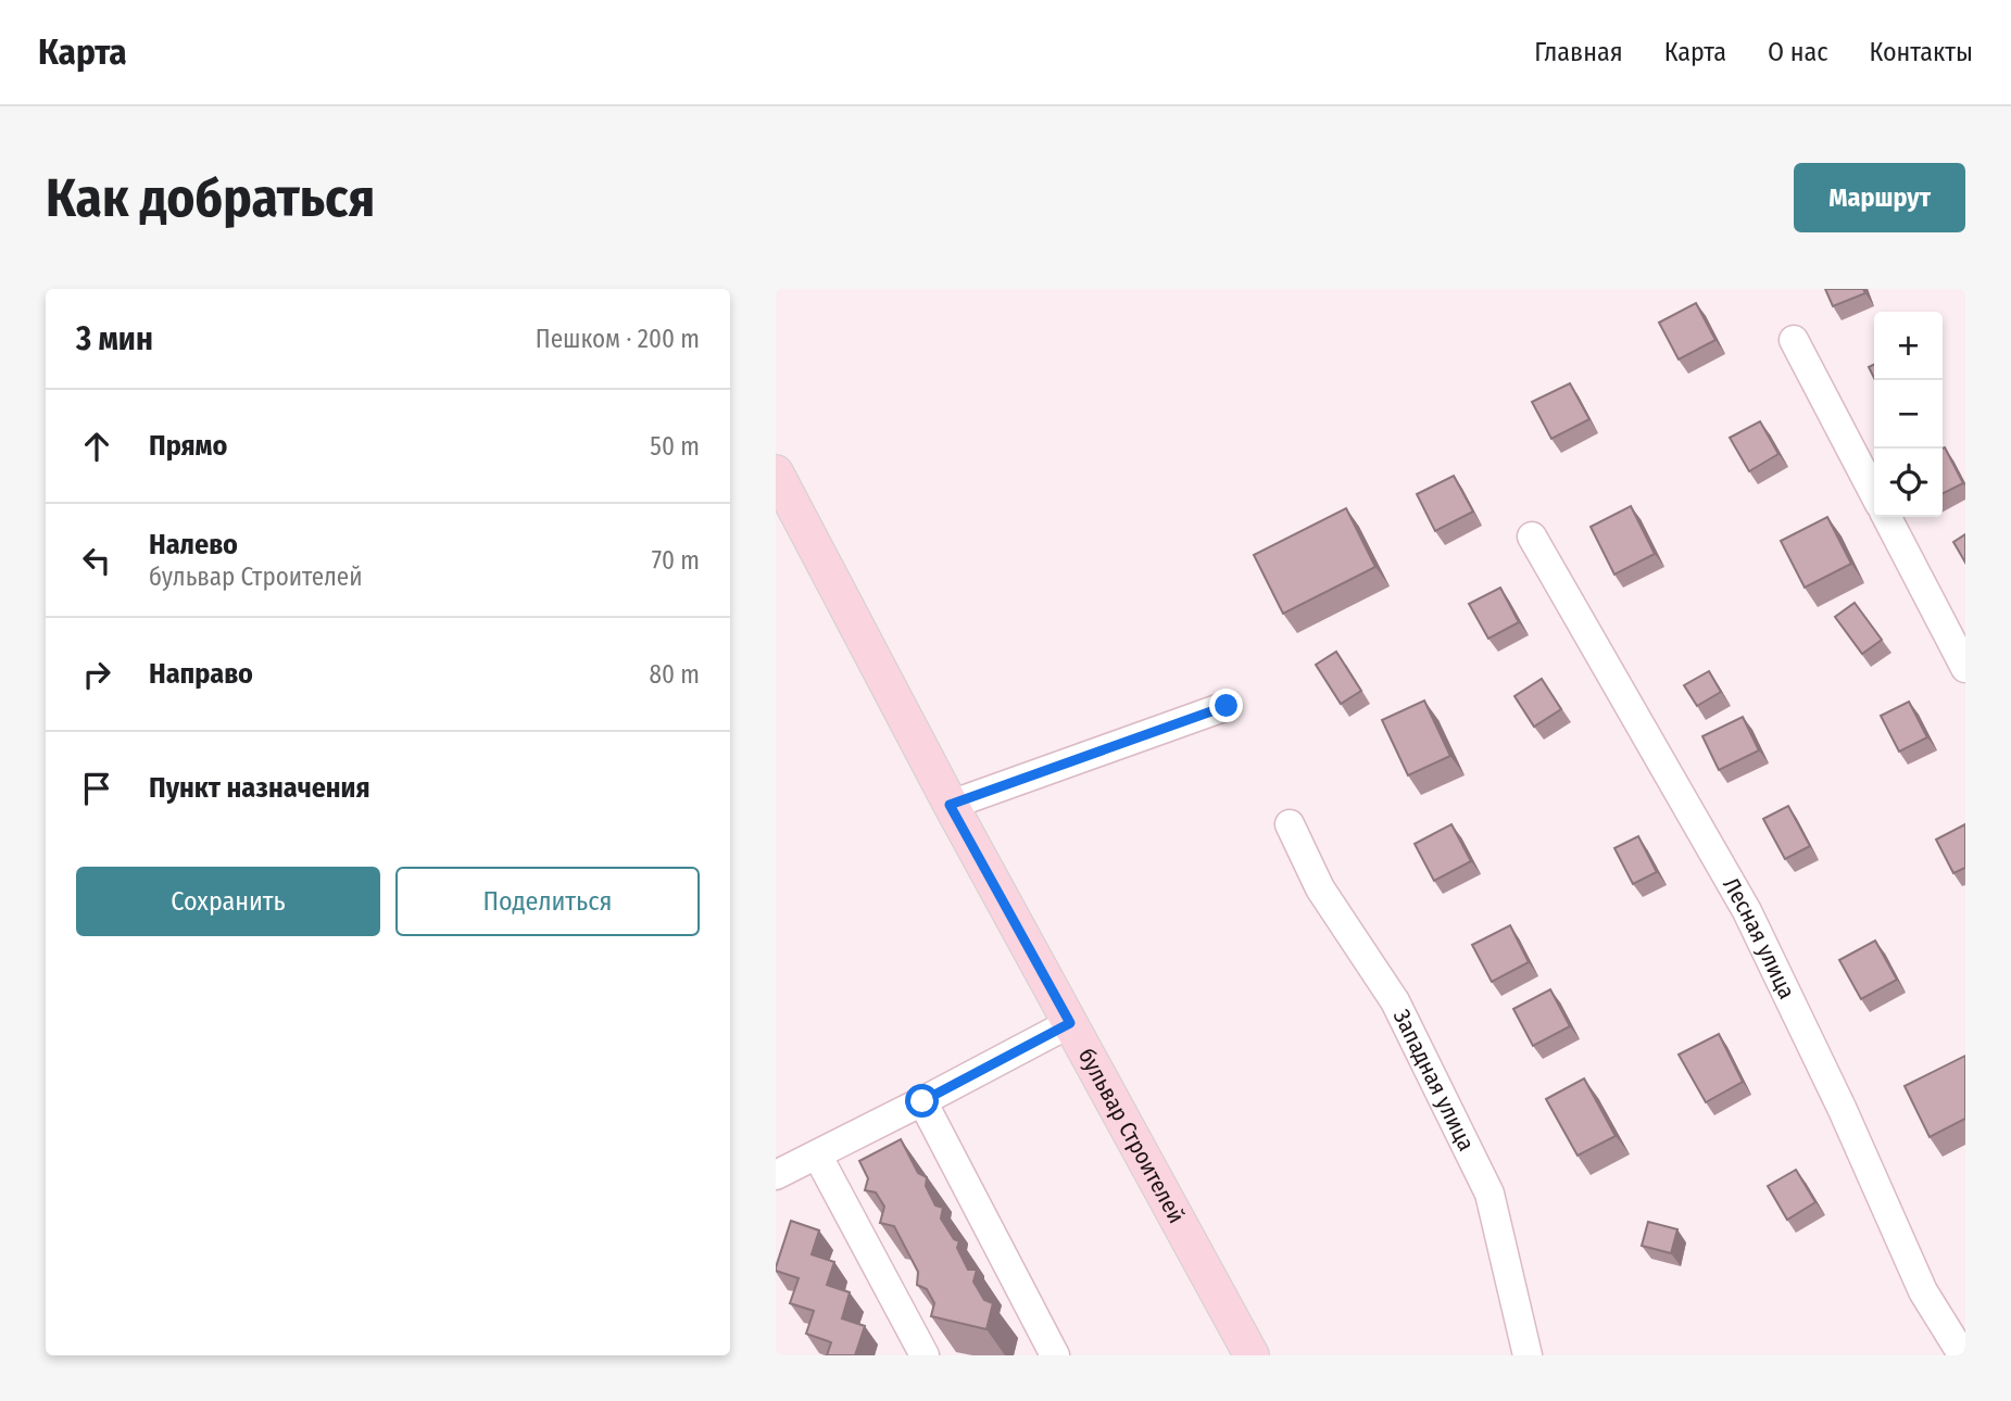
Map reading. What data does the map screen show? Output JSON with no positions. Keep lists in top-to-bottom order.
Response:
{
  "streets": {
    "main road": ["бульвар Строителей"],
    "street": ["Лесная улица", "Западная улица"]
  },
  "page": {
    "header": "Карта",
    "nav": [
      "Главная",
      "Карта",
      "О нас",
      "Контакты"
    ],
    "buttons": [
      "Маршрут",
      ["Сохранить", "Поделиться"]
    ],
    "title": "Как добраться",
    "heading": ["3 мин", "Пешком · 200 m"],
    "map_buttons": ["+", "−"],
    "list": [
      ["Прямо", "50 m"],
      ["Налево", "бульвар Строителей", "70 m"],
      ["Направо", "80 m"],
      "Пункт назначения"
    ]
  }
}
